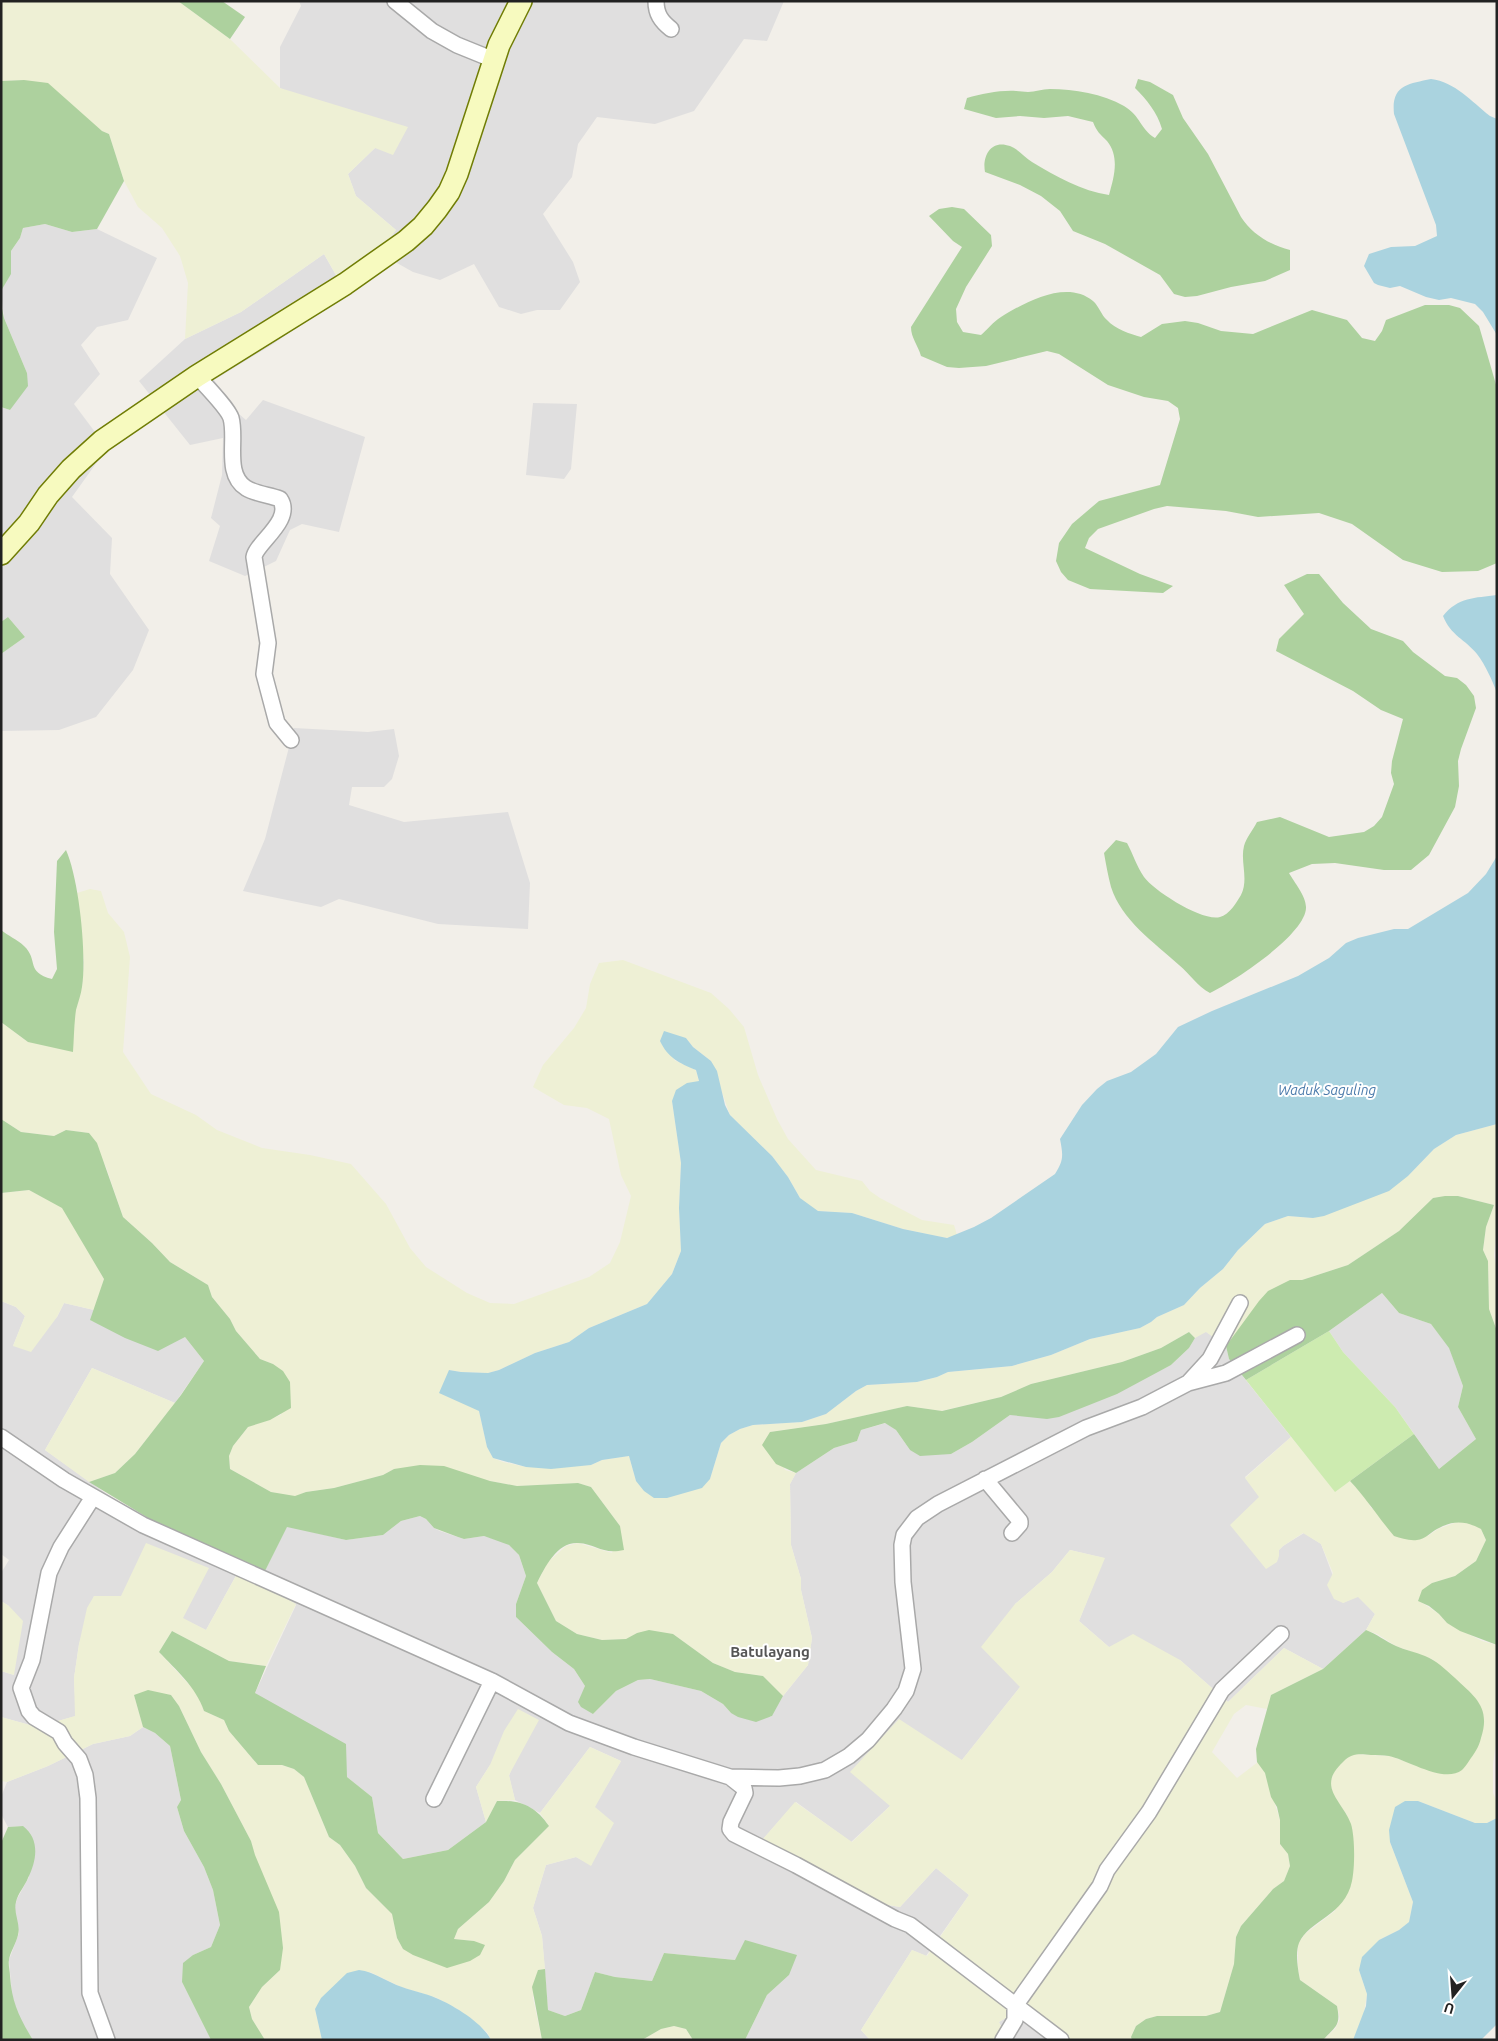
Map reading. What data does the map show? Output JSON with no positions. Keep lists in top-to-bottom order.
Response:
{
  "districts": ["Batulayang"],
  "water": ["Waduk Saguling"],
  "north": "bottom"
}
